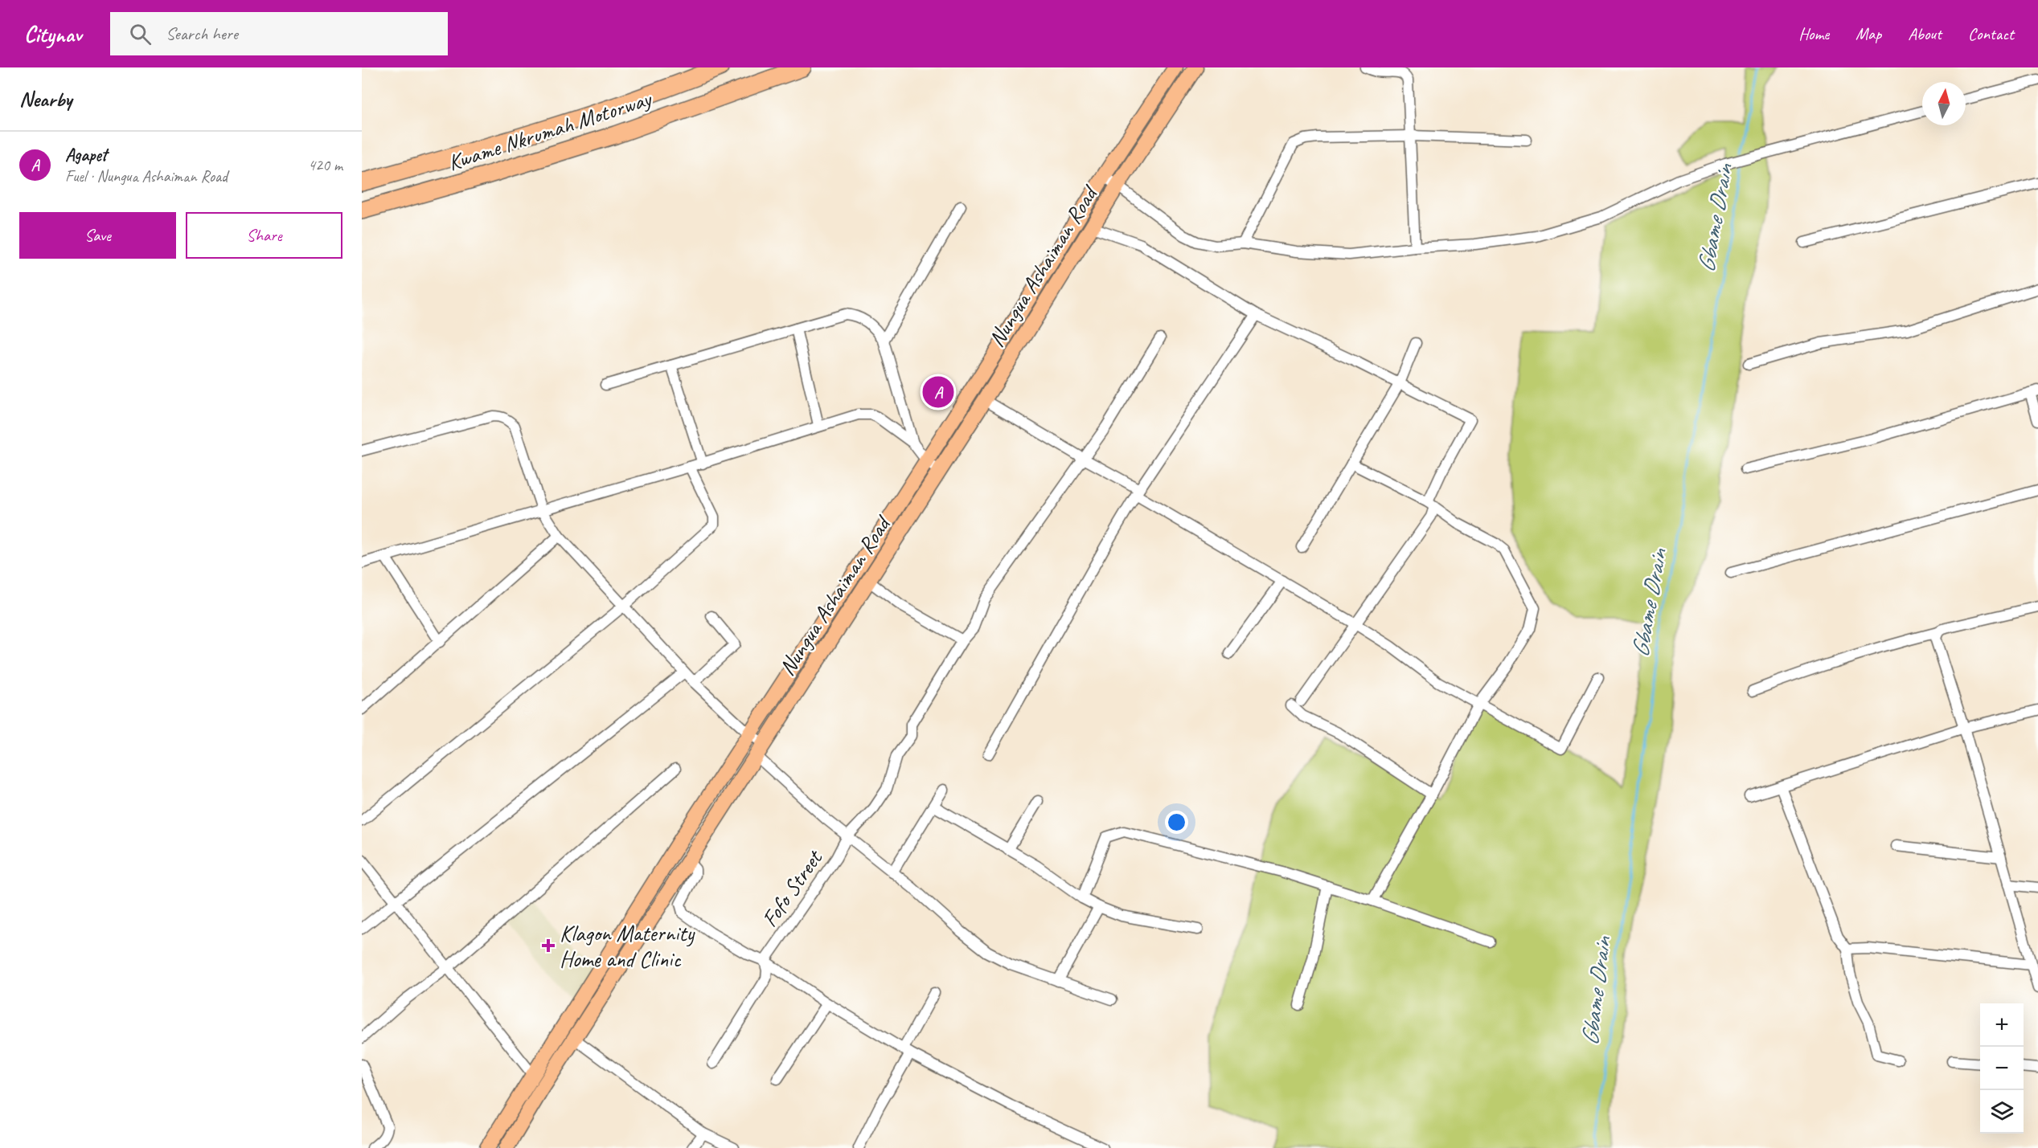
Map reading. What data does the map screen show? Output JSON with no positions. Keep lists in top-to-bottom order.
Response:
{
  "streets": {
    "highway": ["Kwame Nkrumah Motorway"],
    "main road": ["Nungua Ashaiman Road"],
    "street": ["Fofo Street"]
  },
  "water": ["Gbame Drain"],
  "places": {
    "health": ["Klagon Maternity Home and Clinic"]
  },
  "north": "top",
  "page": {
    "header": "Citynav",
    "search": "Search here",
    "nav": [
      "Home",
      "Map",
      "About",
      "Contact"
    ],
    "heading": "Nearby",
    "list": [
      {
        "mark": "A",
        "name": "Agapet",
        "note": "Fuel · Nungua Ashaiman Road",
        "value": "420 m"
      }
    ],
    "buttons": ["Save", "Share"],
    "pins": "A",
    "map_buttons": ["+", "−"]
  }
}
